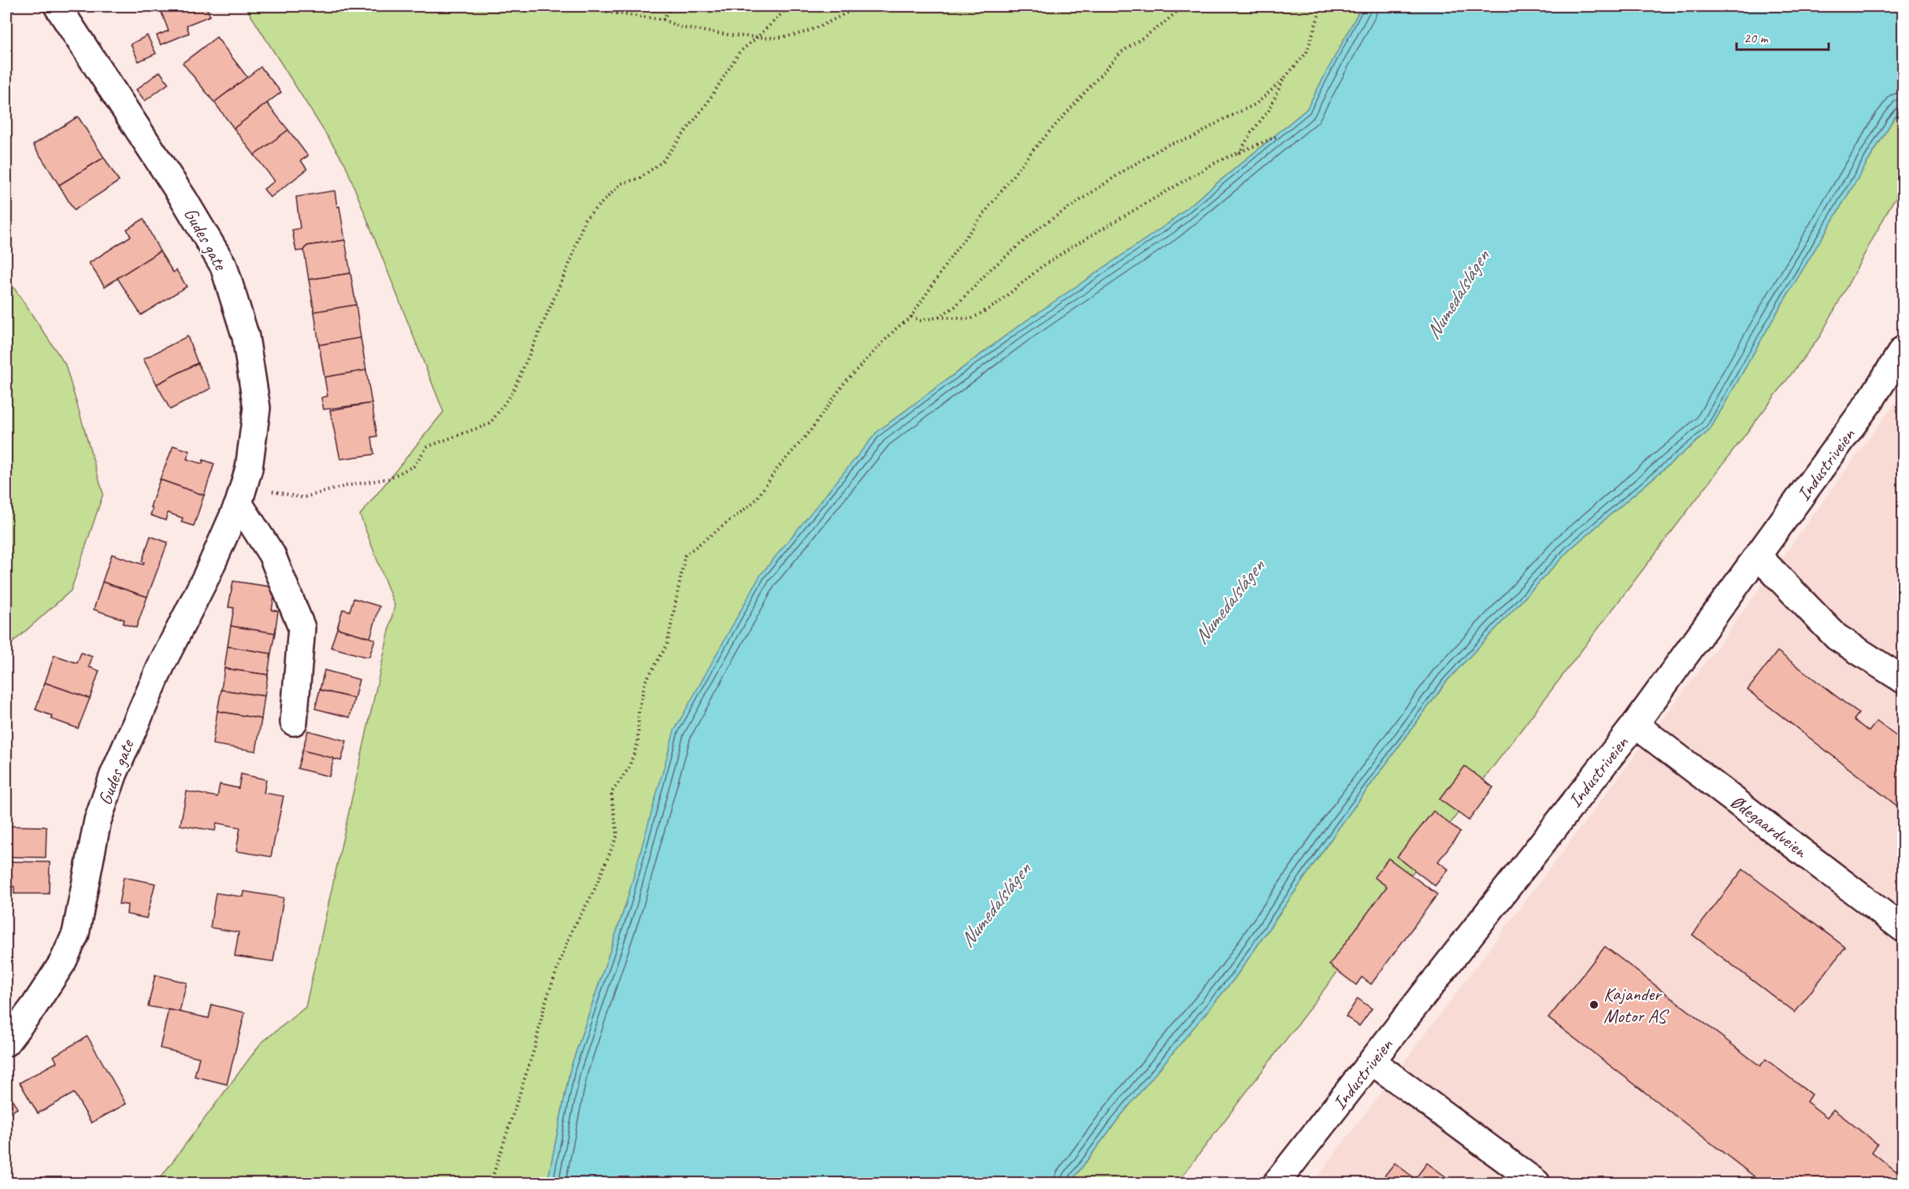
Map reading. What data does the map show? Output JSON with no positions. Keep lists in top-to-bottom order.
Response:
{
  "streets": {
    "street": ["Gudes gate", "Industriveien", "Ødegaardveien"]
  },
  "crossings": [
    ["Industriveien", "Ødegaardveien"]
  ],
  "water": ["Numedalslågen"],
  "places": ["Kajander Motor AS"],
  "scale_bar": "20 m"
}
